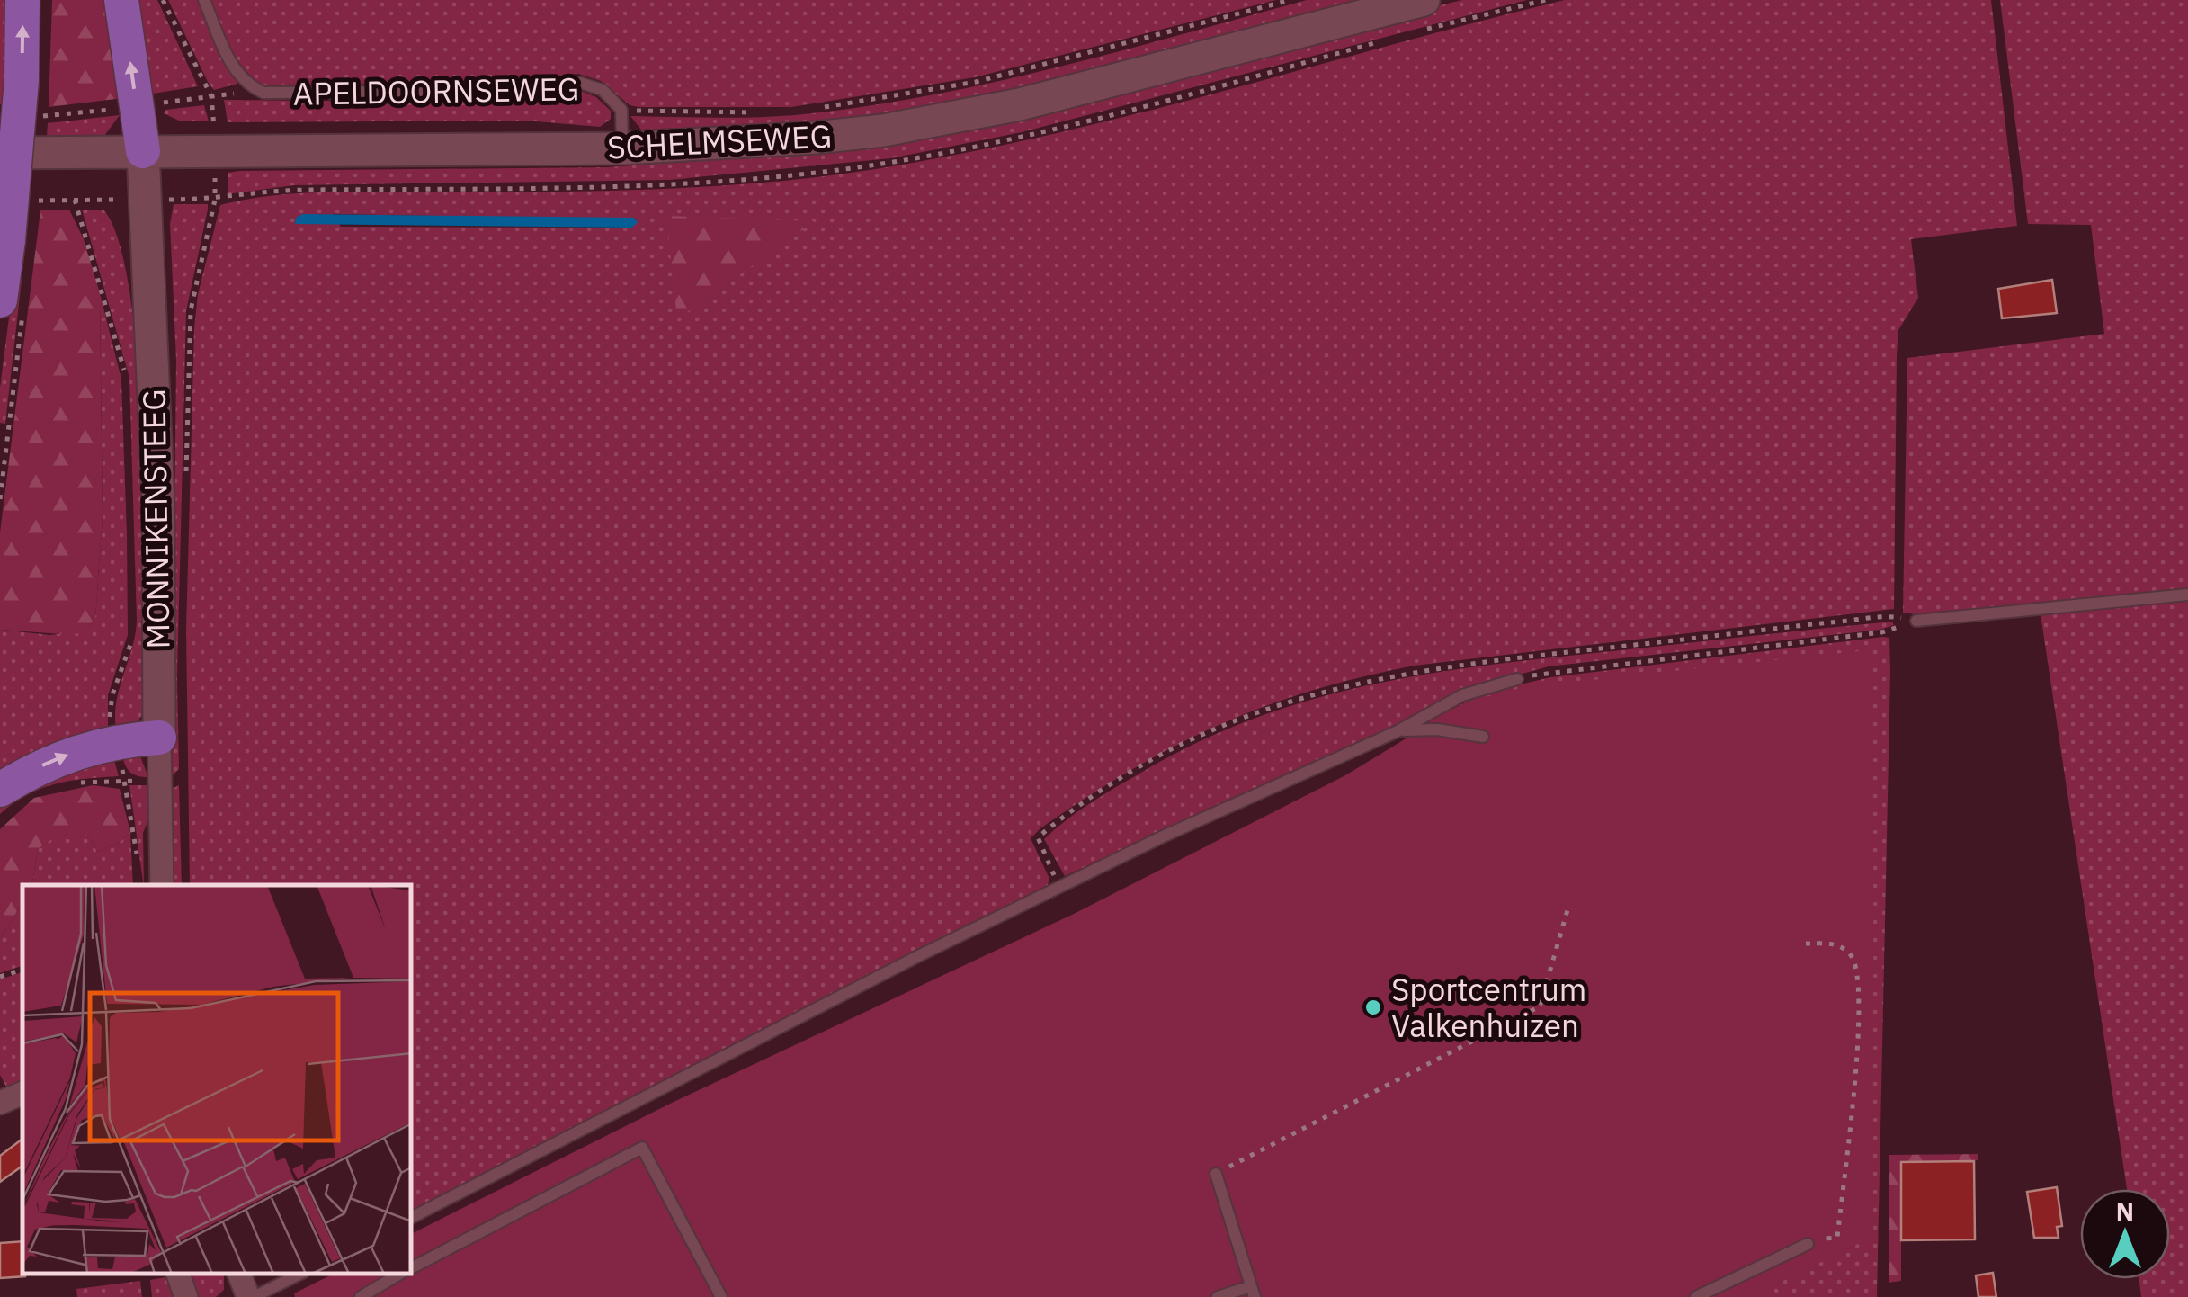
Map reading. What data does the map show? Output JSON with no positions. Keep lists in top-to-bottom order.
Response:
{
  "streets": {
    "main road": ["SCHELMSEWEG", "MONNIKENSTEEG"],
    "lane": ["APELDOORNSEWEG"]
  },
  "crossings": [
    ["APELDOORNSEWEG", "SCHELMSEWEG"],
    ["SCHELMSEWEG", "MONNIKENSTEEG"]
  ],
  "places": ["Sportcentrum Valkenhuizen"],
  "north": "top"
}
